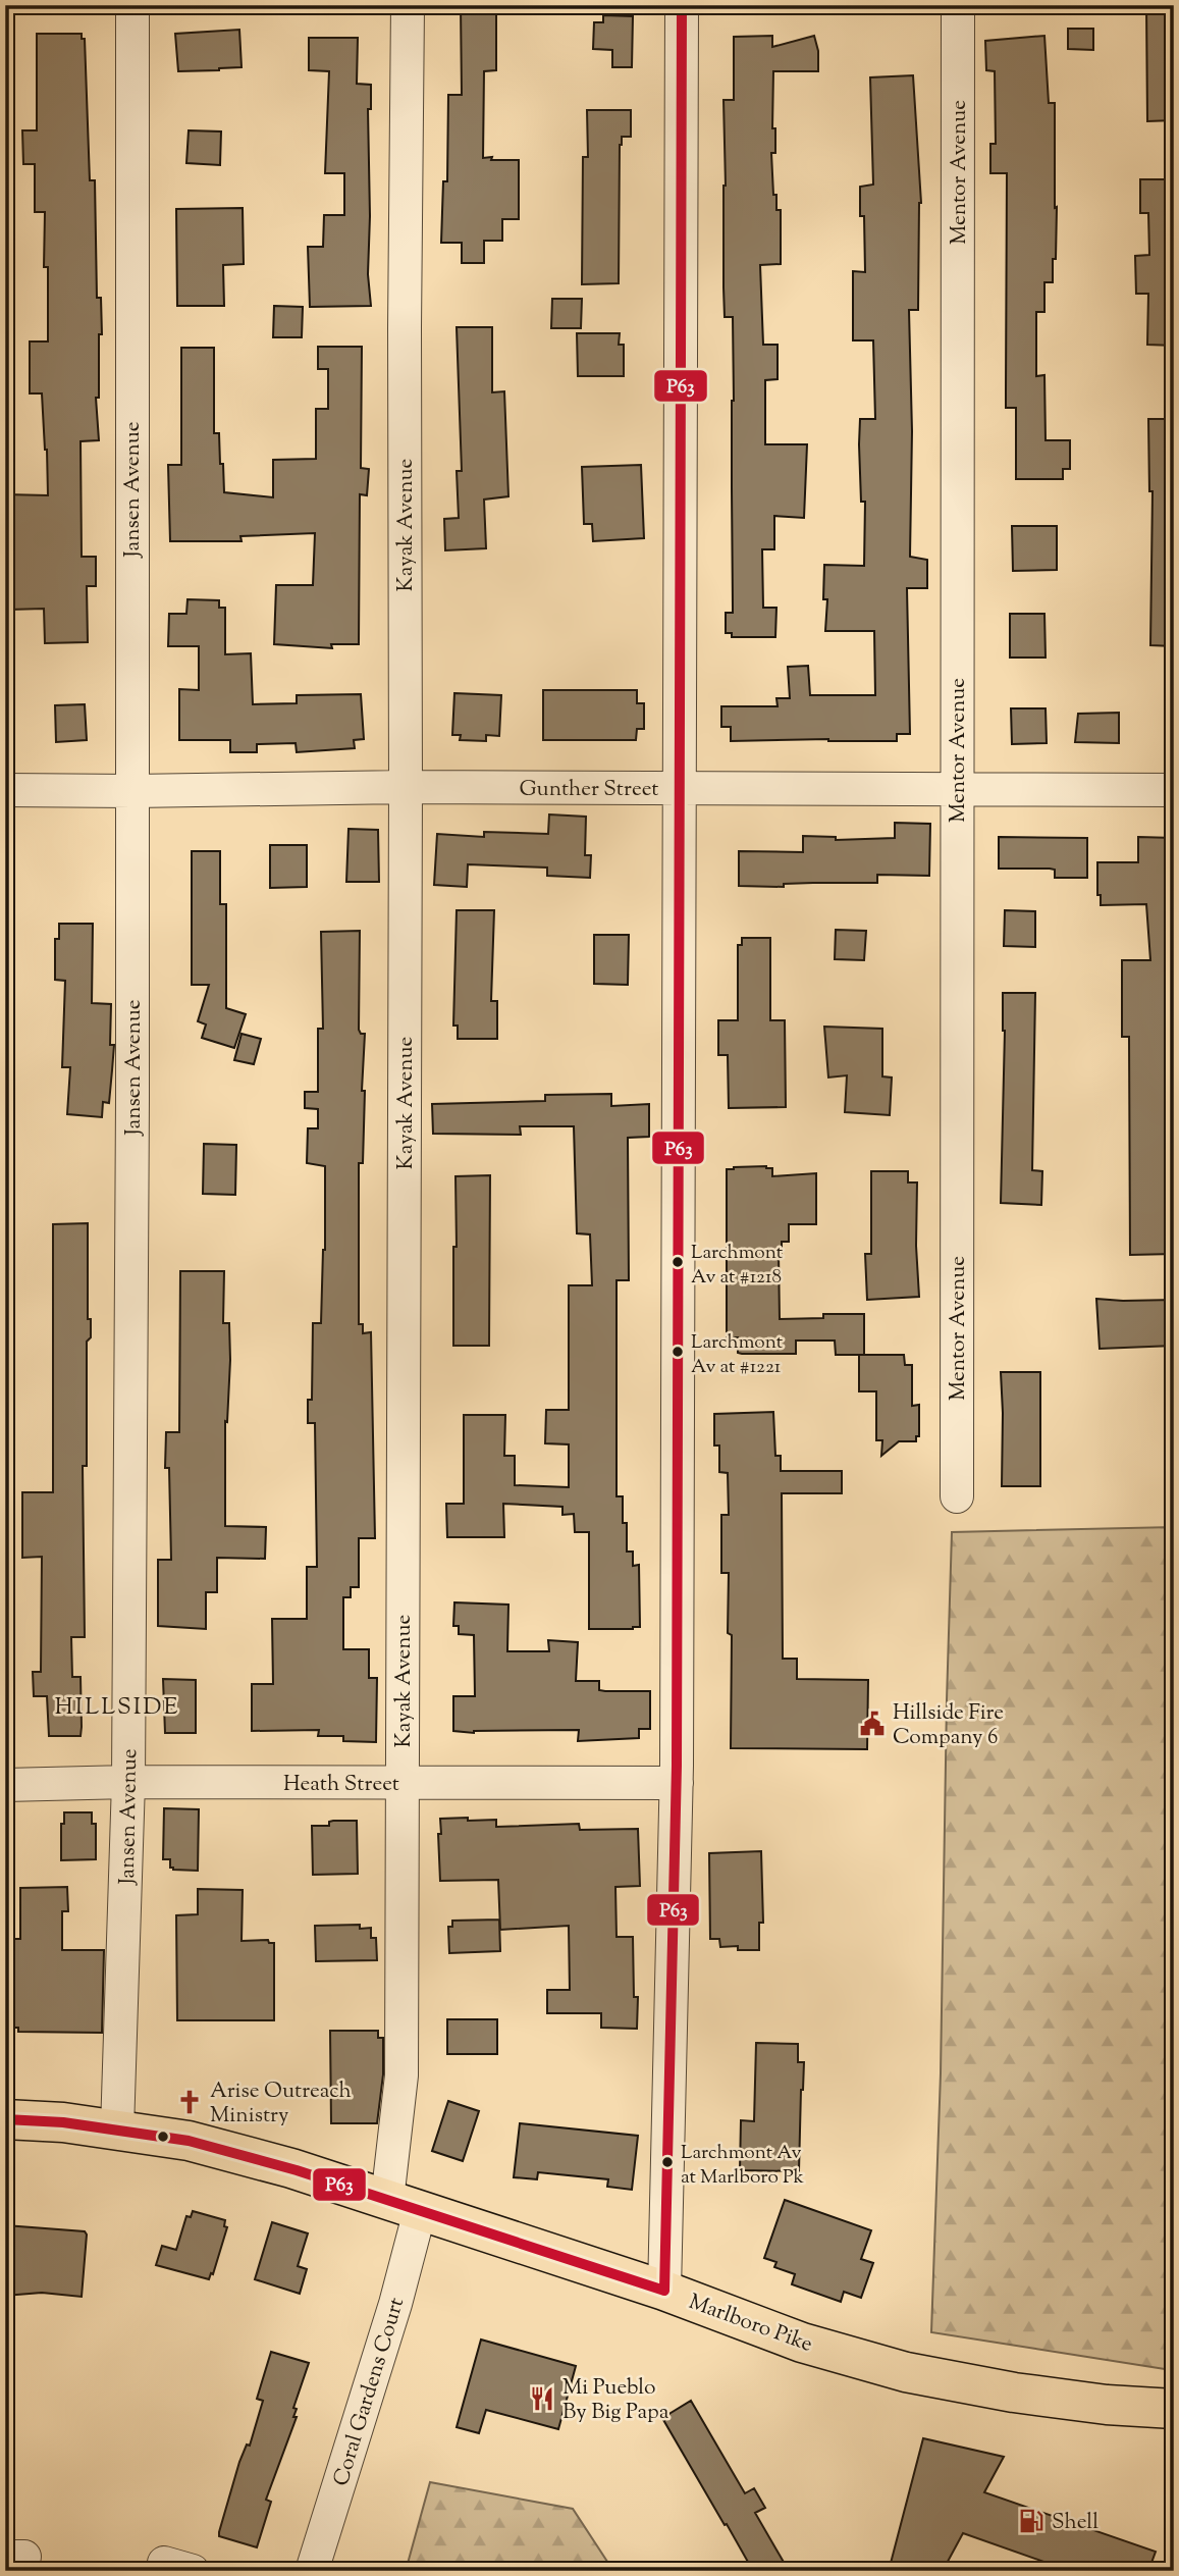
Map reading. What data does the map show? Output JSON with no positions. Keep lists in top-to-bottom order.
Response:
{
  "streets": {
    "main road": ["Marlboro Pike"],
    "street": [
      "Mentor Avenue",
      "Jansen Avenue",
      "Kayak Avenue",
      "Gunther Street",
      "Heath Street",
      "Coral Gardens Court"
    ]
  },
  "crossings": [
    ["Mentor Avenue", "Gunther Street"],
    ["Jansen Avenue", "Gunther Street"],
    ["Jansen Avenue", "Heath Street"],
    ["Jansen Avenue", "Marlboro Pike"],
    ["Kayak Avenue", "Gunther Street"],
    ["Kayak Avenue", "Heath Street"],
    ["Kayak Avenue", "Marlboro Pike"],
    ["Kayak Avenue", "Coral Gardens Court"],
    ["Marlboro Pike", "Coral Gardens Court"]
  ],
  "districts": ["HILLSIDE"],
  "places": {
    "other": ["Larchmont Av at #1218", "Larchmont Av at #1221", "Larchmont Av at Marlboro Pk"],
    "public building": ["Hillside Fire Company 6"],
    "church": ["Arise Outreach Ministry"],
    "restaurant": ["Mi Pueblo By Big Papa"],
    "fuel station": ["Shell"]
  },
  "lines": ["transit line P63"]
}
